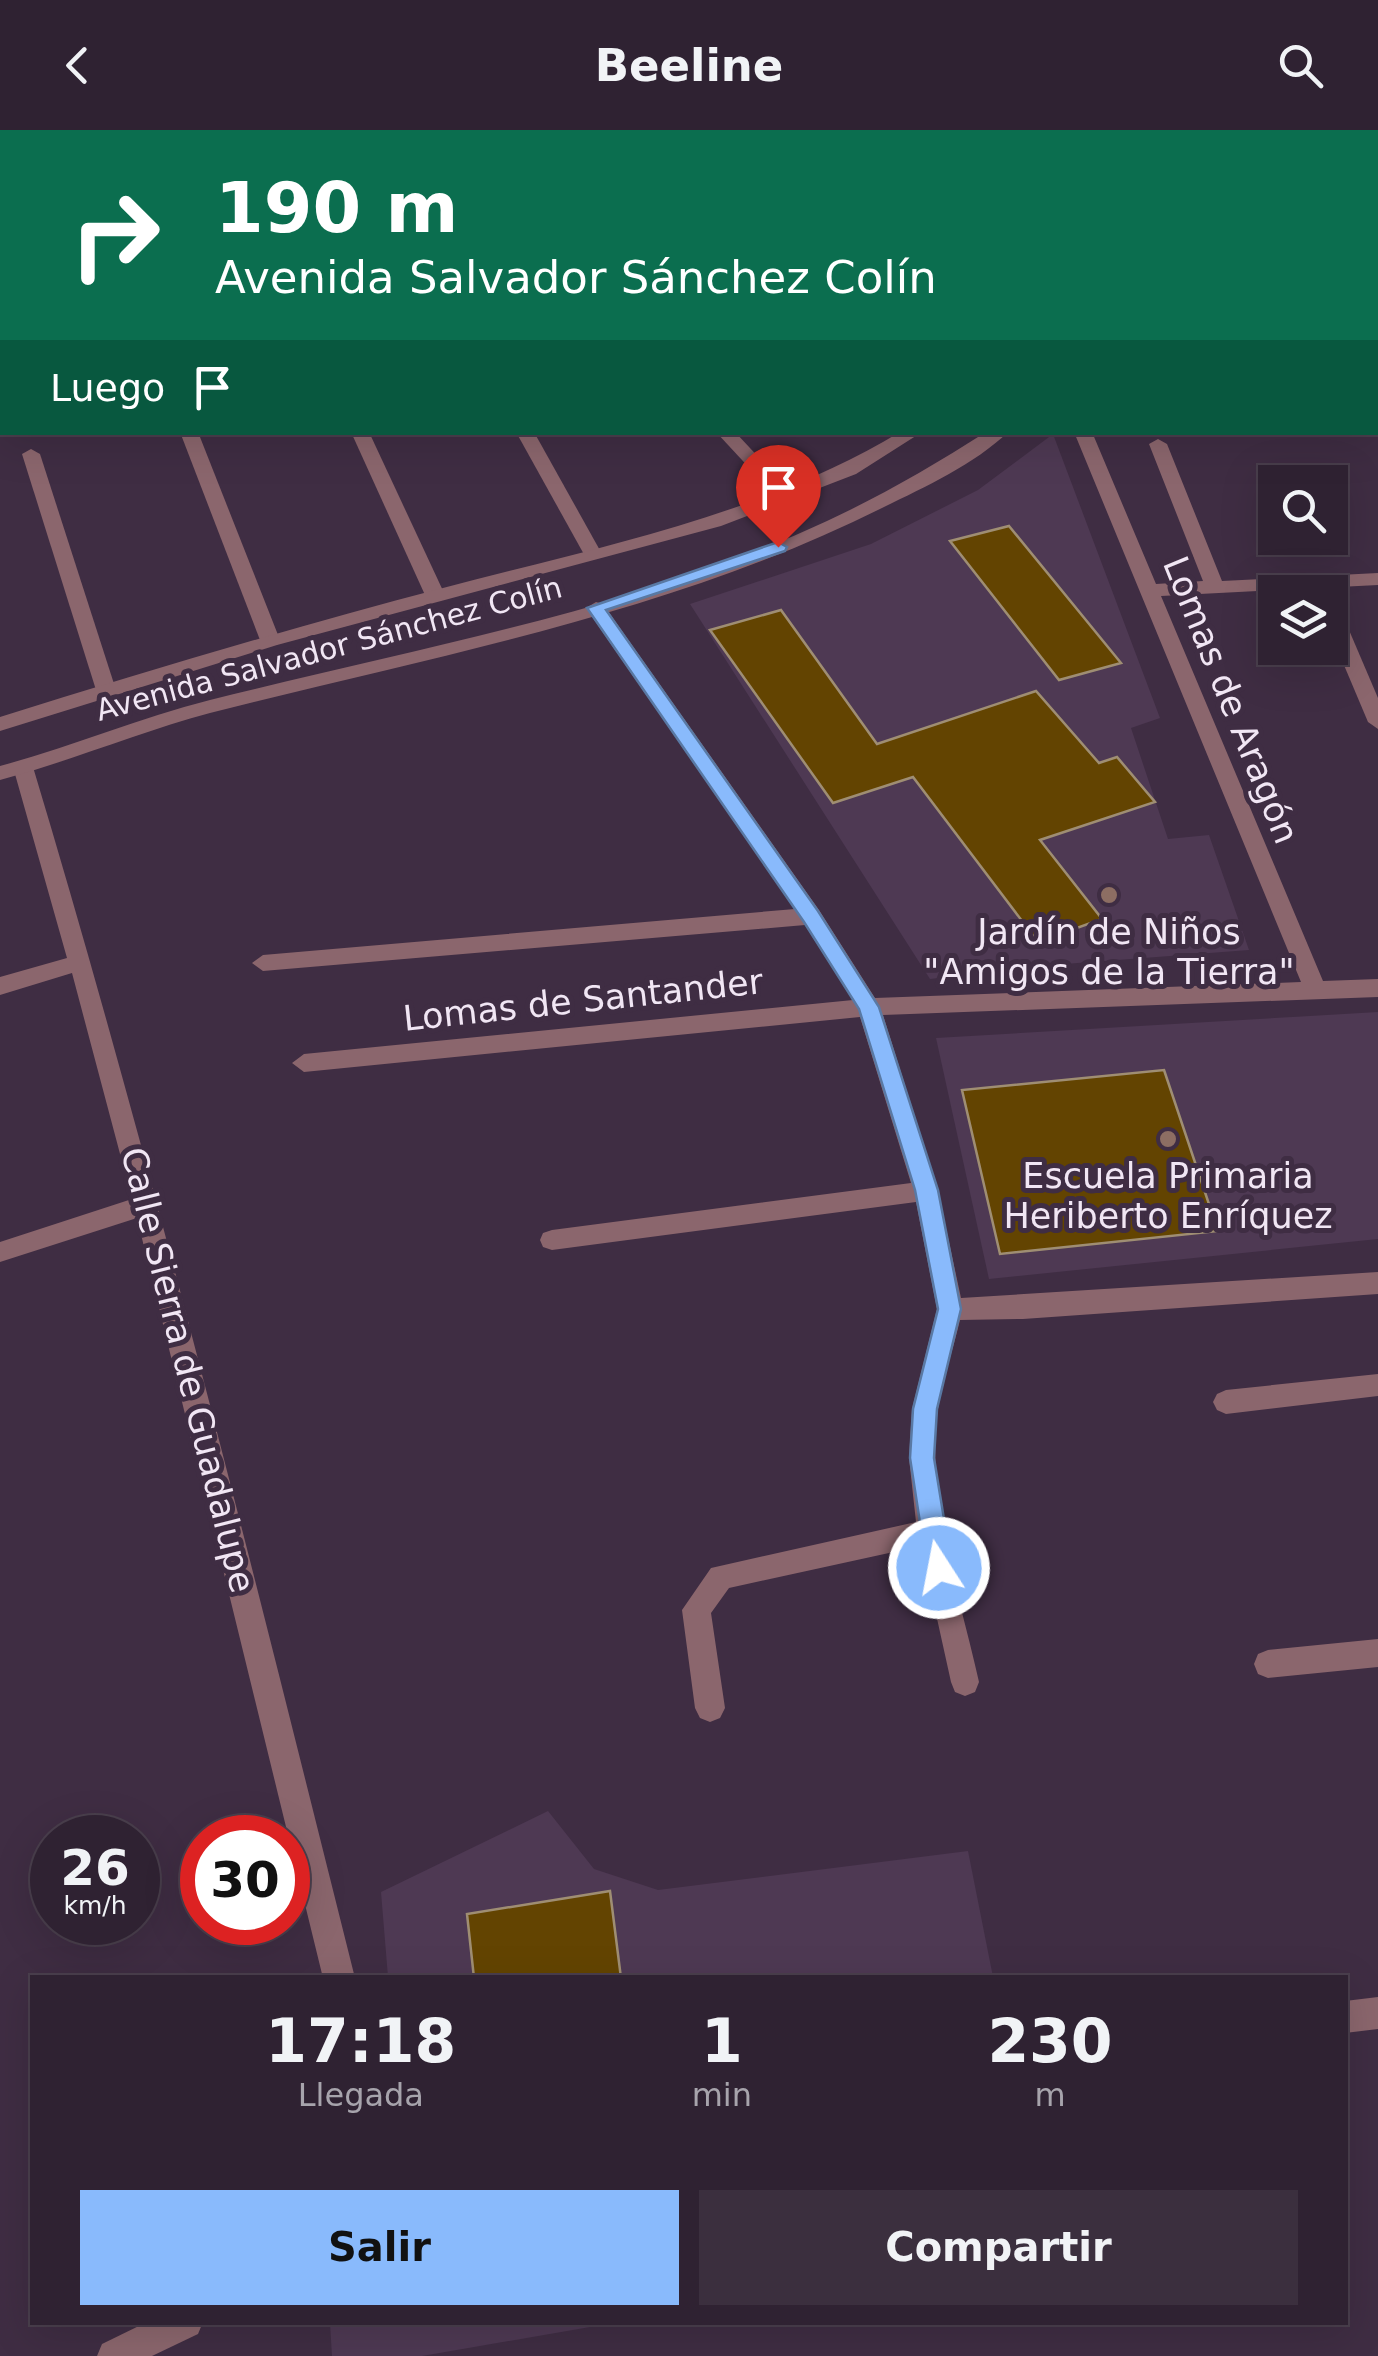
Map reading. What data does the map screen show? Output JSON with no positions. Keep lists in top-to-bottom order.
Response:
{
  "streets": {
    "street": [
      "Avenida Salvador Sánchez Colín",
      "Lomas de Aragón",
      "Lomas de Santander",
      "Calle Sierra de Guadalupe"
    ]
  },
  "crossings": [
    ["Avenida Salvador Sánchez Colín", "Calle Sierra de Guadalupe"],
    ["Lomas de Aragón", "Lomas de Santander"]
  ],
  "places": ["Jardín de Niños \"Amigos de la Tierra\"", "Escuela Primaria Heriberto Enríquez"],
  "page": {
    "header": "Beeline",
    "turn": ["190 m", "Avenida Salvador Sánchez Colín"],
    "then": "Luego",
    "speed": "26 km/h",
    "limit": "30",
    "eta": [
      "17:18",
      "Llegada",
      "1",
      "min",
      "230",
      "m"
    ],
    "buttons": ["Salir", "Compartir"]
  }
}
